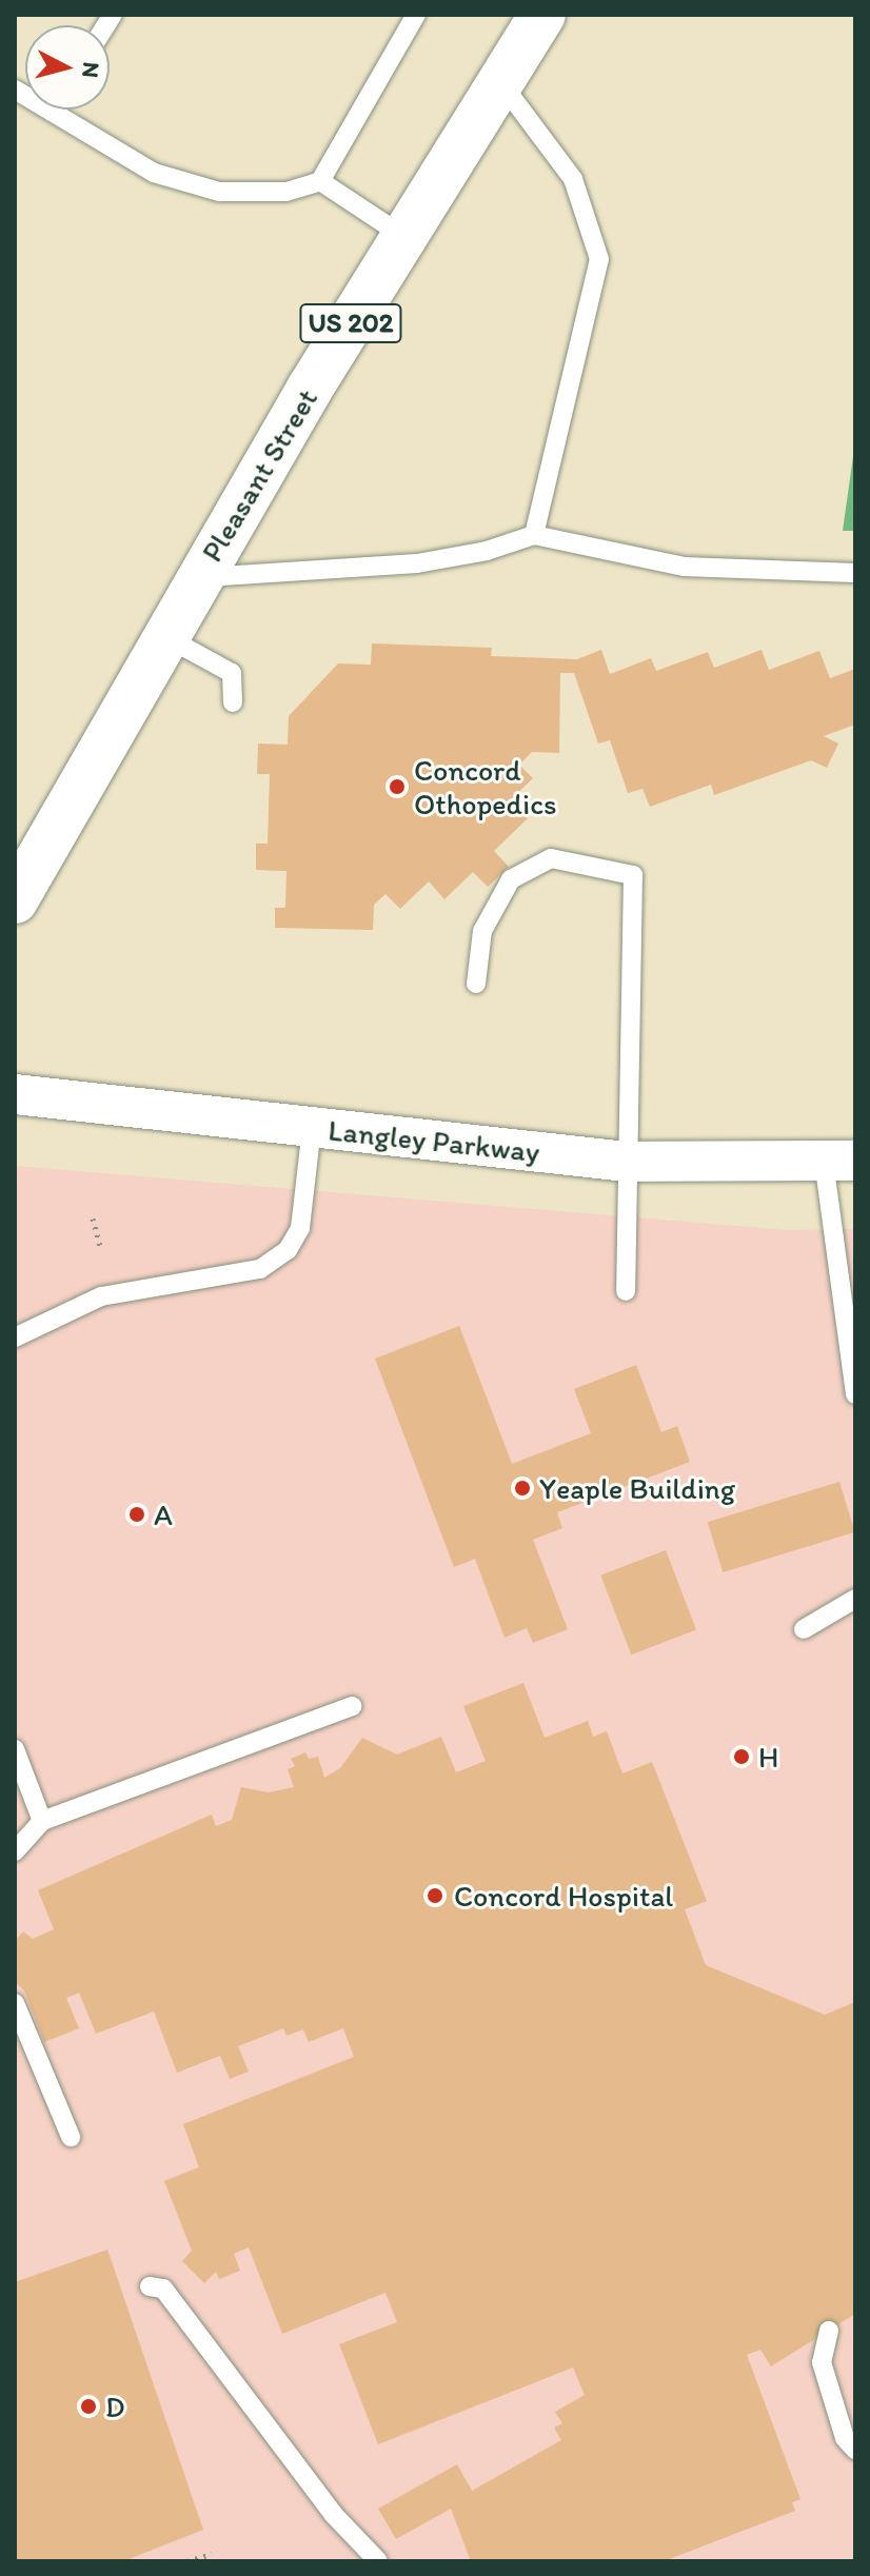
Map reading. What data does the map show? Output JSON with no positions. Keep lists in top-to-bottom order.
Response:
{
  "streets": {
    "main road": ["US 202", "Pleasant Street"],
    "street": ["Langley Parkway"]
  },
  "places": [
    "Concord Othopedics",
    "Yeaple Building",
    "A",
    "H",
    "Concord Hospital",
    "D"
  ],
  "north": "right"
}
